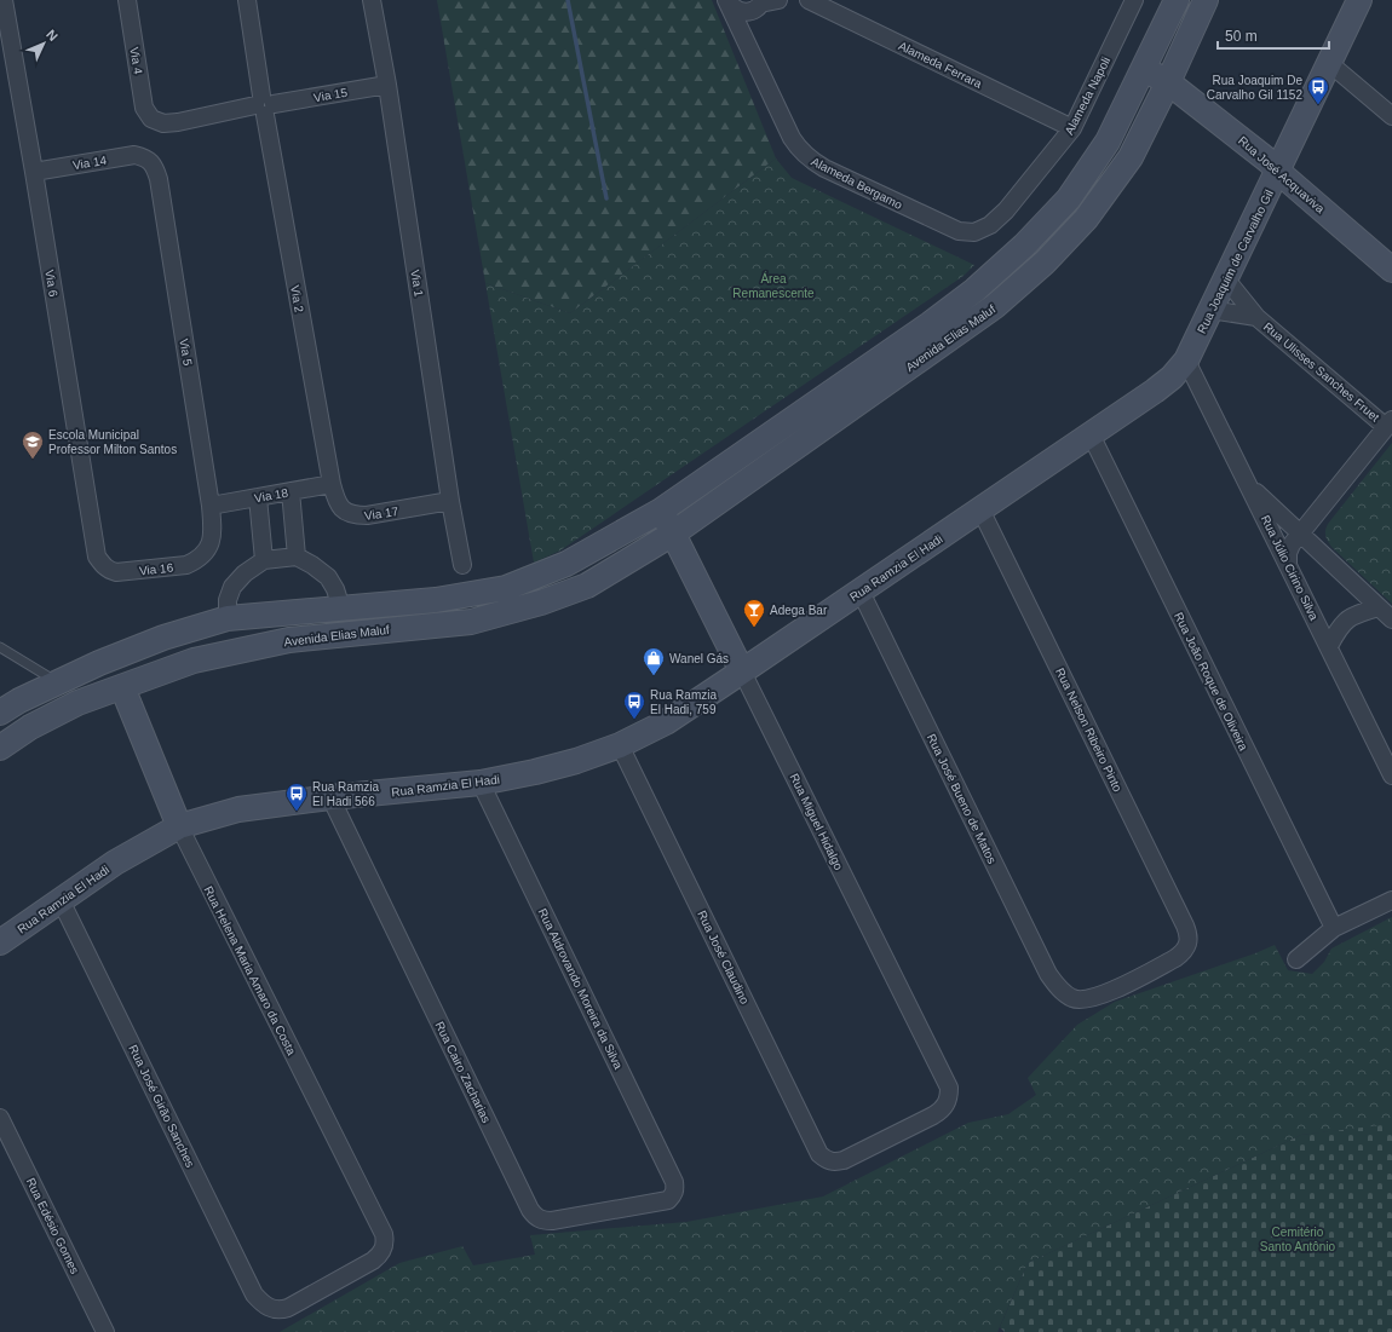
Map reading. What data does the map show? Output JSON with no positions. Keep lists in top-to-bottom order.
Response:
{
  "streets": {
    "street": [
      "Via 4",
      "Alameda Ferrara",
      "Via 15",
      "Alameda Napoli",
      "Via 14",
      "Rua José Acquaviva",
      "Alameda Bergamo",
      "Rua Joaquim de Carvalho Gil",
      "Via 6",
      "Via 1",
      "Via 2",
      "Avenida Elias Maluf",
      "Via 5",
      "Rua Ulisses Sanches Fruet",
      "Via 18",
      "Via 17",
      "Rua Ramzia El Hadi",
      "Rua Júlio Cirino Silva",
      "Via 16",
      "Rua João Roque de Oliveira",
      "Rua Nelson Ribeiro Pinto",
      "Rua José Bueno de Matos",
      "Rua Miguel Hidalgo",
      "Rua José Claudino",
      "Rua Helena Maria Amaro da Costa",
      "Rua Aldrovando Moreira da Silva",
      "Rua Cairo Zacharias",
      "Rua José Girão Sanches",
      "Rua Edésio Gomes"
    ]
  },
  "crossings": [
    ["Via 4", "Via 15"],
    ["Alameda Ferrara", "Alameda Napoli"],
    ["Via 15", "Via 1"],
    ["Via 15", "Via 2"],
    ["Alameda Napoli", "Alameda Bergamo"],
    ["Via 14", "Via 6"],
    ["Via 14", "Via 5"],
    ["Rua José Acquaviva", "Rua Joaquim de Carvalho Gil"],
    ["Rua José Acquaviva", "Avenida Elias Maluf"],
    ["Rua Joaquim de Carvalho Gil", "Rua Ulisses Sanches Fruet"],
    ["Rua Joaquim de Carvalho Gil", "Rua Ramzia El Hadi"],
    ["Rua Joaquim de Carvalho Gil", "Rua Júlio Cirino Silva"],
    ["Rua Joaquim de Carvalho Gil", "Rua João Roque de Oliveira"],
    ["Via 6", "Via 16"],
    ["Via 1", "Via 17"],
    ["Via 2", "Via 18"],
    ["Via 2", "Via 17"],
    ["Avenida Elias Maluf", "Rua Miguel Hidalgo"],
    ["Avenida Elias Maluf", "Rua Helena Maria Amaro da Costa"],
    ["Via 5", "Via 18"],
    ["Via 5", "Via 16"],
    ["Via 18", "Via 17"],
    ["Rua Ramzia El Hadi", "Rua Nelson Ribeiro Pinto"],
    ["Rua Ramzia El Hadi", "Rua José Bueno de Matos"],
    ["Rua Ramzia El Hadi", "Rua Miguel Hidalgo"],
    ["Rua Ramzia El Hadi", "Rua José Claudino"],
    ["Rua Ramzia El Hadi", "Rua Helena Maria Amaro da Costa"],
    ["Rua Ramzia El Hadi", "Rua Aldrovando Moreira da Silva"],
    ["Rua Ramzia El Hadi", "Rua Cairo Zacharias"],
    ["Rua Ramzia El Hadi", "Rua José Girão Sanches"],
    ["Rua Nelson Ribeiro Pinto", "Rua José Bueno de Matos"],
    ["Rua Miguel Hidalgo", "Rua José Claudino"],
    ["Rua Helena Maria Amaro da Costa", "Rua José Girão Sanches"],
    ["Rua Aldrovando Moreira da Silva", "Rua Cairo Zacharias"]
  ],
  "parks": ["Área Remanescente", "Cemitério Santo Antônio"],
  "places": {
    "bus stop": ["Rua Joaquim De Carvalho Gil 1152", "Rua Ramzia El Hadi, 759", "Rua Ramzia El Hadi 566"],
    "school or university": ["Escola Municipal Professor Milton Santos"],
    "bar": ["Adega Bar"],
    "shop": ["Wanel Gás"]
  },
  "scale_bar": "50 m",
  "north": "top right"
}
